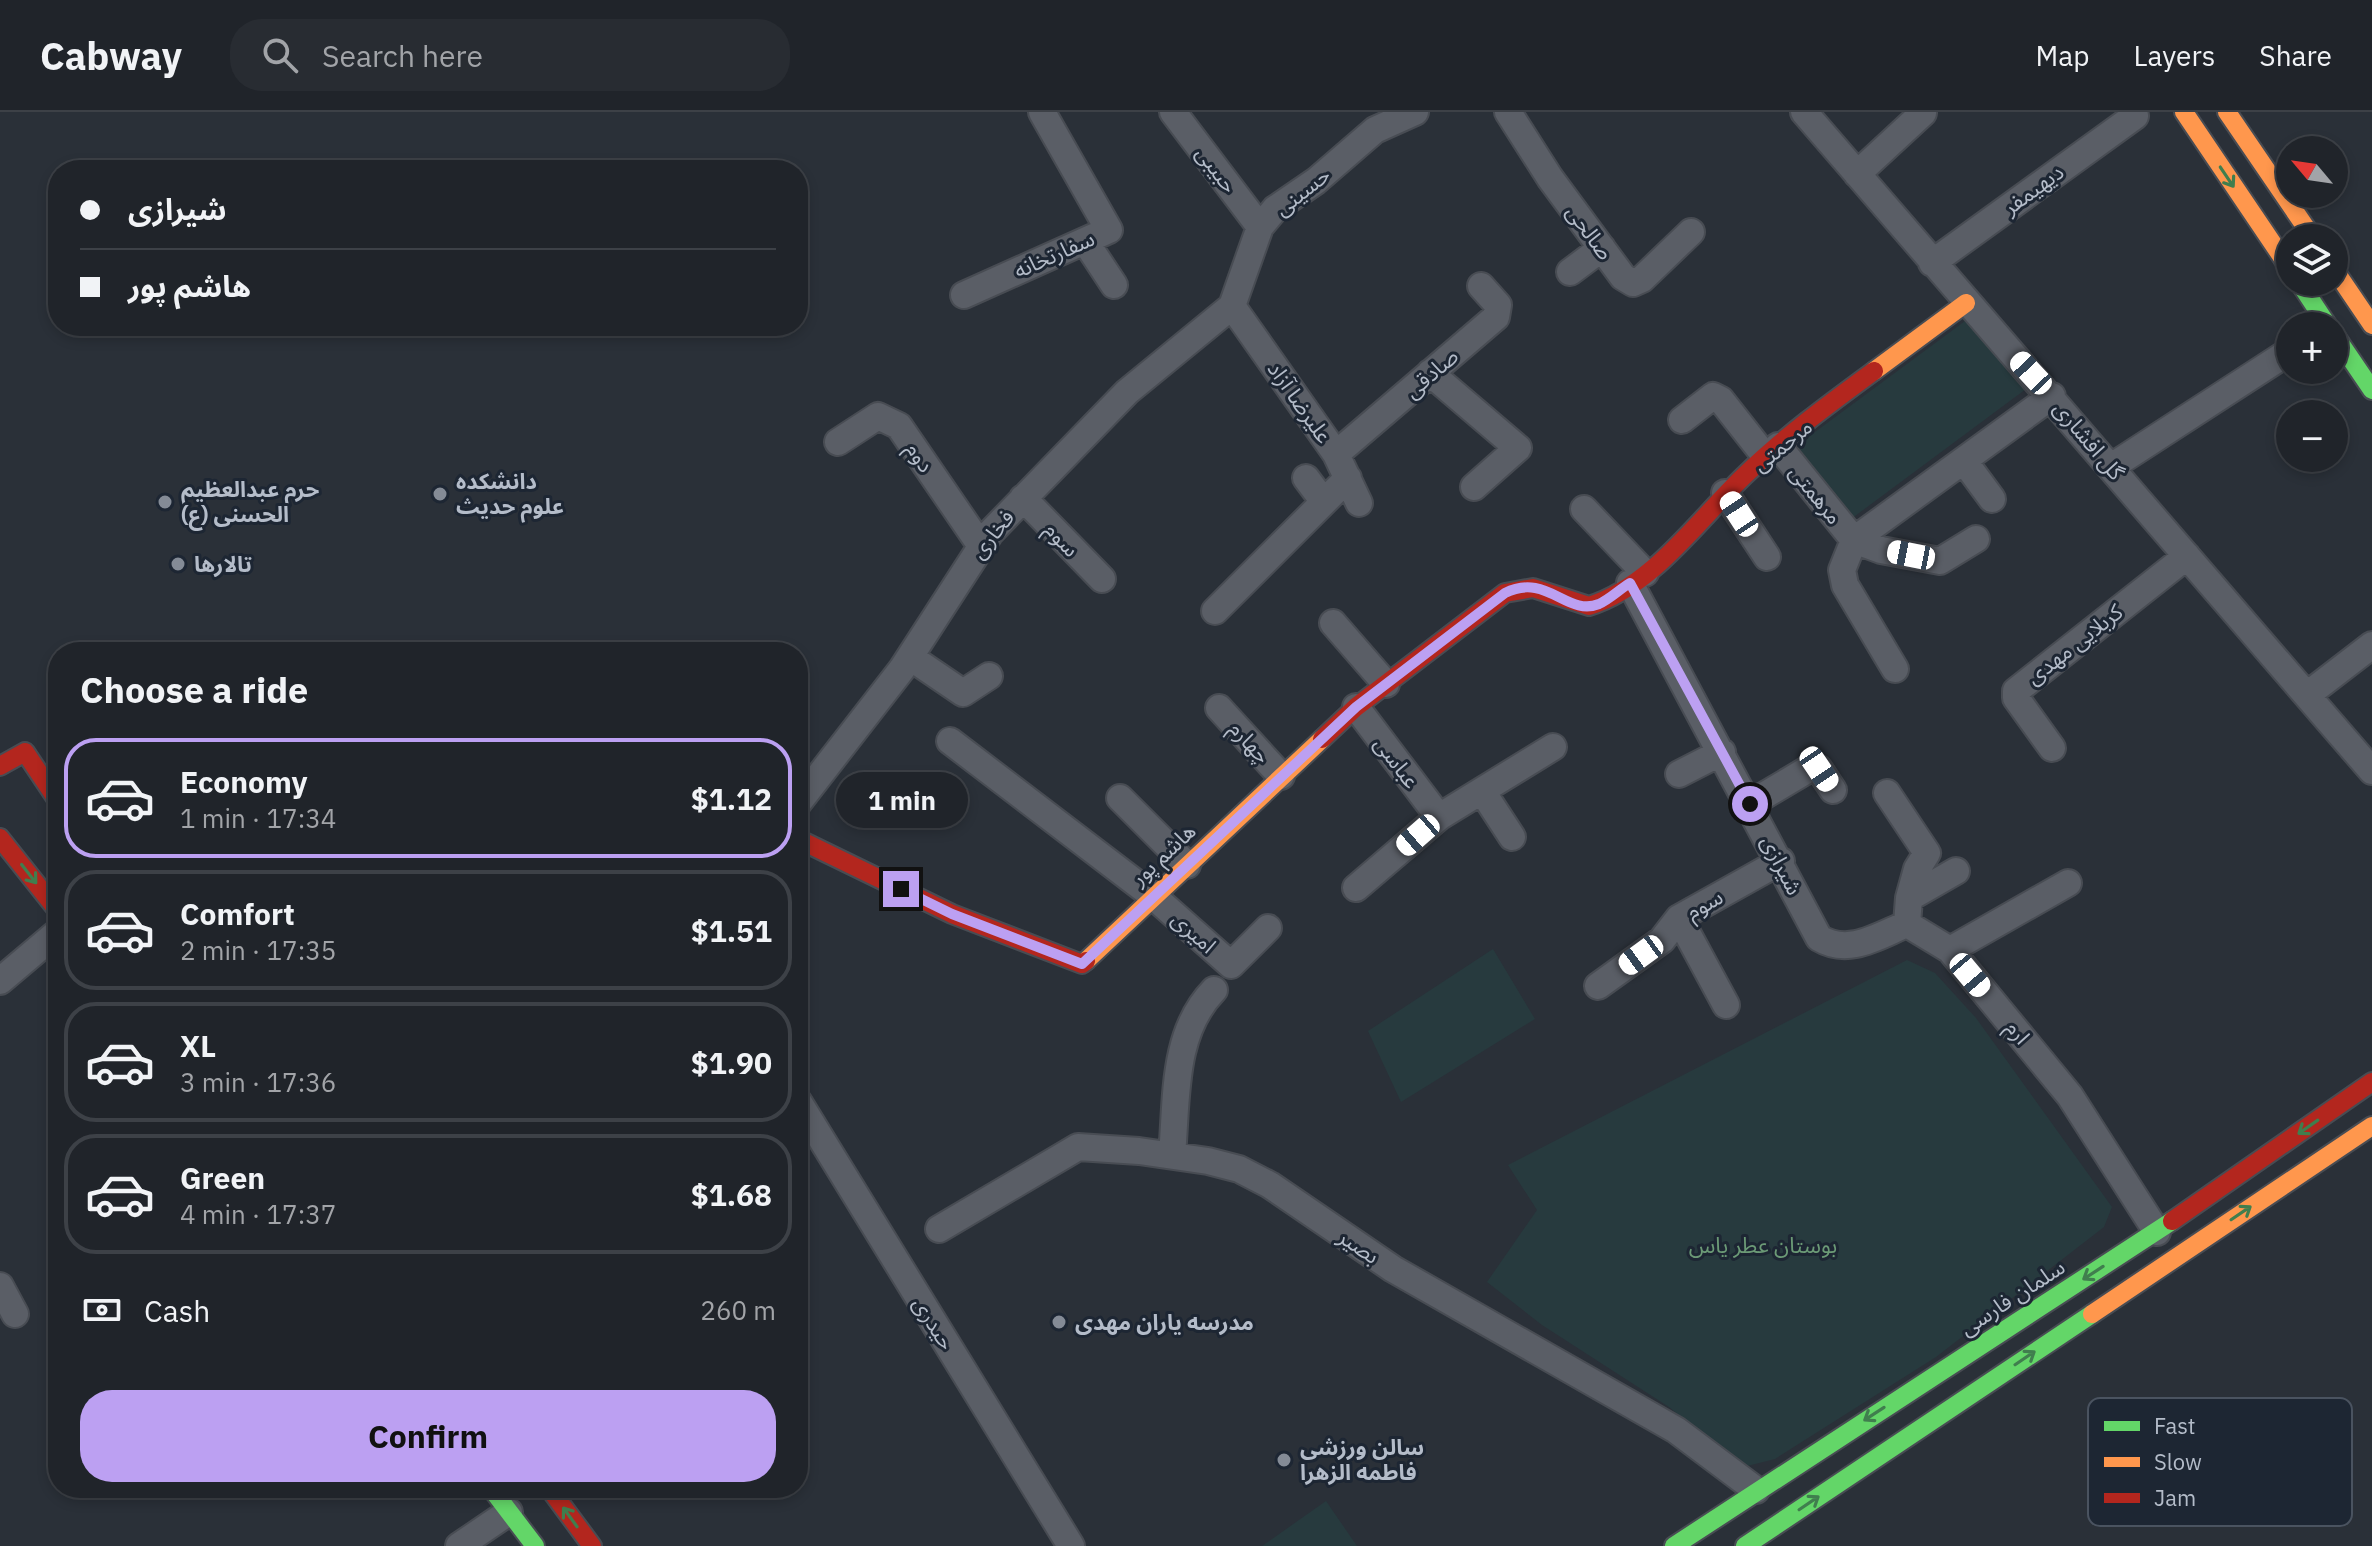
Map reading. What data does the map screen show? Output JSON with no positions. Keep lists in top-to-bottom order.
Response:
{
  "streets": {
    "main road": ["مرحمتی", "هاشم پور", "سلمان فارسی"],
    "street": [
      "حبیبی",
      "دیهیمفر",
      "حسینی",
      "صالحی",
      "سفارتخانه",
      "صادقی",
      "علیرضا آزاد",
      "گل افشاری",
      "دوم",
      "مرهمتی",
      "فخاری",
      "سوم",
      "کربلایی مهدی",
      "چهارم",
      "عباسی",
      "شیرازی",
      "امیری",
      "ارم",
      "بصیر",
      "حیدری"
    ]
  },
  "crossings": [
    ["حبیبی", "حسینی"],
    ["دیهیمفر", "گل افشاری"],
    ["حسینی", "علیرضا آزاد"],
    ["حسینی", "فخاری"],
    ["صادقی", "علیرضا آزاد"],
    ["علیرضا آزاد", "فخاری"],
    ["گل افشاری", "مرحمتی"],
    ["گل افشاری", "کربلایی مهدی"],
    ["مرحمتی", "مرهمتی"],
    ["مرحمتی", "هاشم پور"],
    ["مرحمتی", "شیرازی"],
    ["دوم", "فخاری"],
    ["فخاری", "سوم"],
    ["سوم", "شیرازی"],
    ["چهارم", "هاشم پور"],
    ["عباسی", "هاشم پور"],
    ["هاشم پور", "امیری"],
    ["شیرازی", "ارم"],
    ["ارم", "سلمان فارسی"],
    ["بصیر", "سلمان فارسی"]
  ],
  "parks": ["بوستان عطر یاس"],
  "places": [
    "دانشکده علوم حدیث",
    "حرم عبدالعظیم الحسنی (ع)",
    "تالارها",
    "مدرسه یاران مهدی",
    "سالن ورزشی فاطمه الزهرا"
  ],
  "legend": ["Fast", "Slow", "Jam"],
  "north": "top left",
  "page": {
    "header": "Cabway",
    "search": "Search here",
    "nav": ["Map", "Layers", "Share"],
    "map_buttons": ["+", "−"],
    "banner": ["شیرازی", "هاشم پور"],
    "heading": "Choose a ride",
    "list": [
      {
        "name": "Economy",
        "note": "1 min · 17:34",
        "value": "$1.12"
      },
      {
        "name": "Comfort",
        "note": "2 min · 17:35",
        "value": "$1.51"
      },
      {
        "name": "XL",
        "note": "3 min · 17:36",
        "value": "$1.90"
      },
      {
        "name": "Green",
        "note": "4 min · 17:37",
        "value": "$1.68"
      }
    ],
    "bubble": "1 min",
    "pay": ["Cash", "260 m"],
    "buttons": "Confirm"
  }
}
